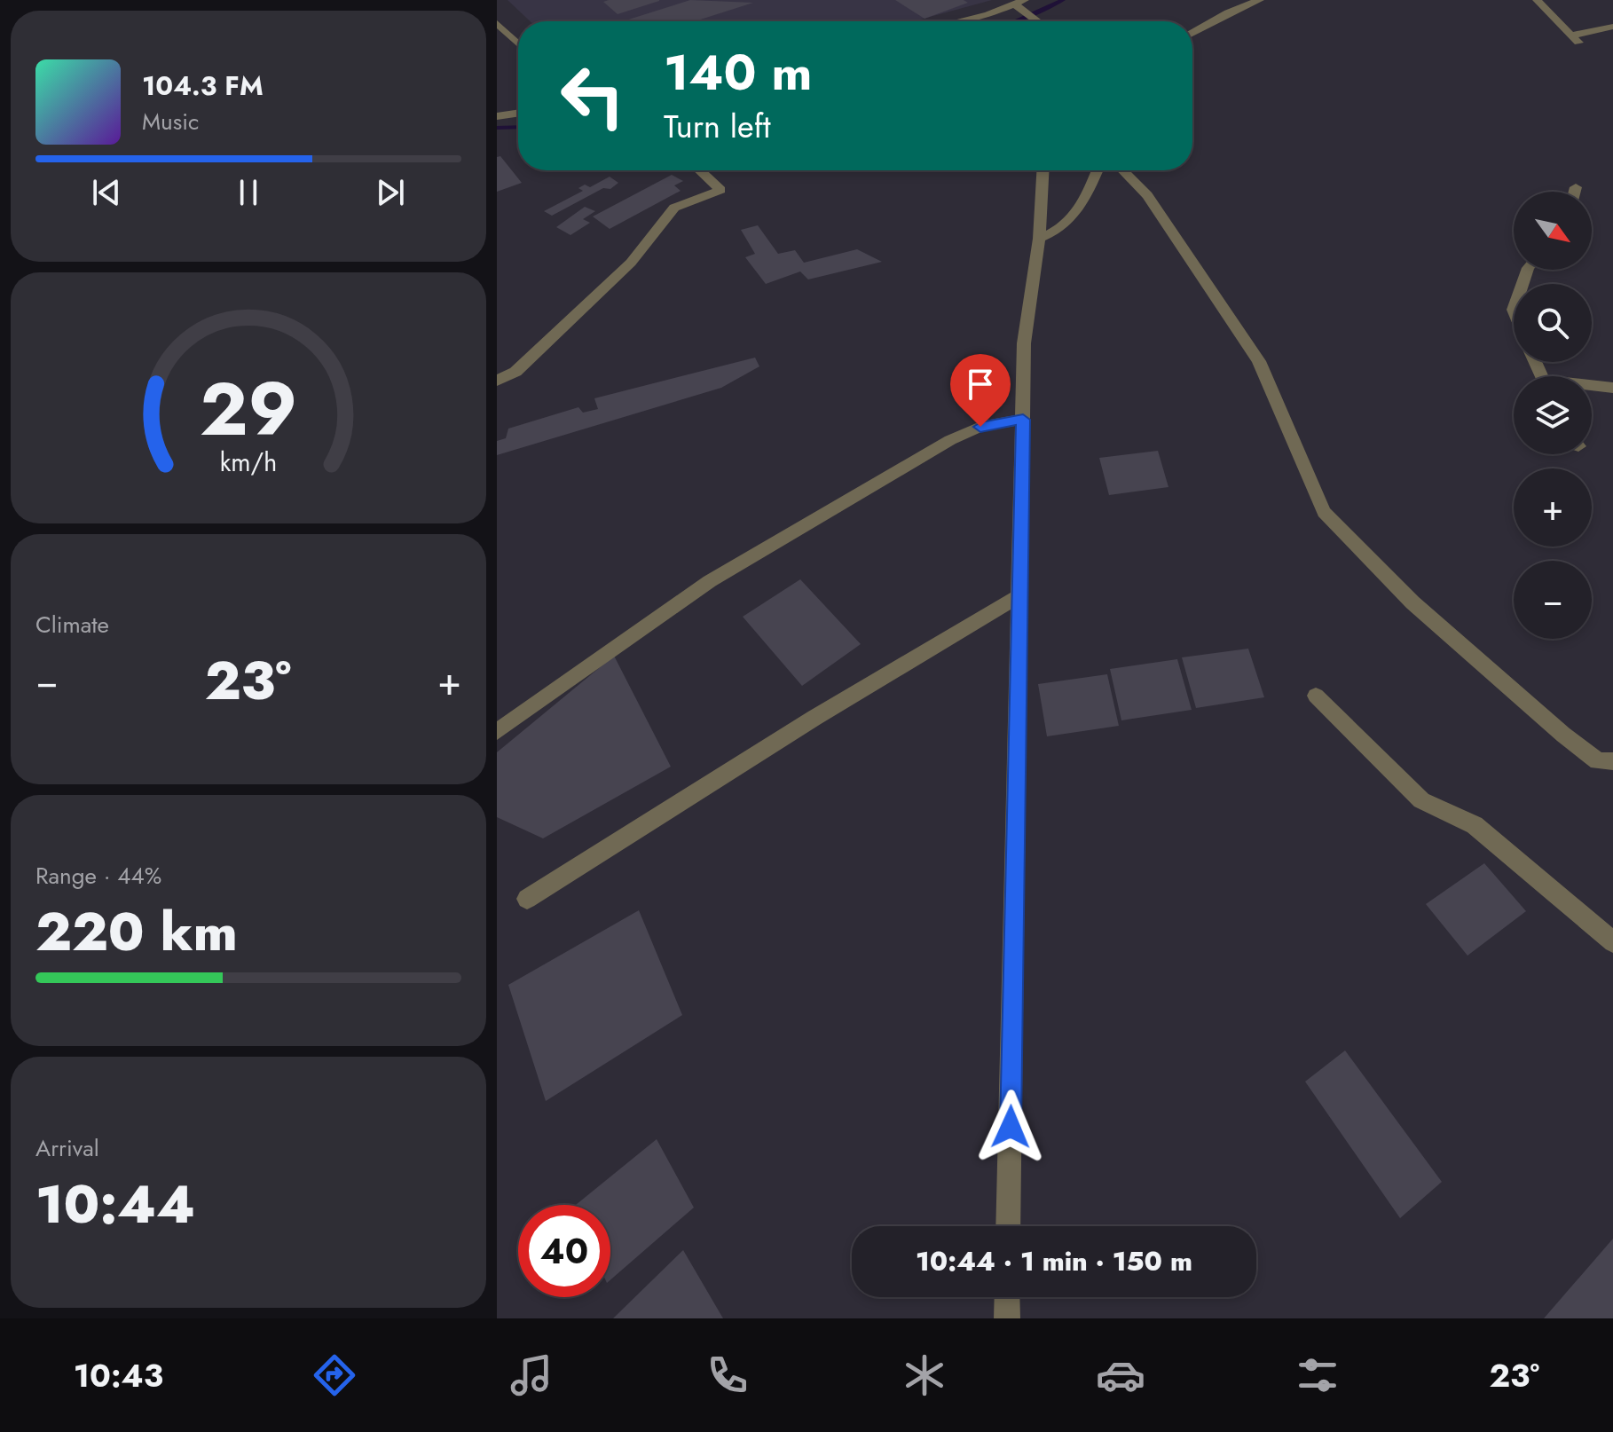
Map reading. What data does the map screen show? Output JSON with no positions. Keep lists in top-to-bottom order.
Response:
{
  "north": "bottom right",
  "page": {
    "turn": ["140 m", "Turn left"],
    "song": ["104.3 FM", "Music"],
    "map_buttons": ["+", "−"],
    "tile": [
      "Climate",
      ["Range · 44%", "220 km"],
      ["Arrival", "10:44"]
    ],
    "heat": ["−", "23°", "+"],
    "limit": "40",
    "trip": "10:44 · 1 min · 150 m",
    "tabs": ["10:43", "23°"],
    "gauge": ["29", "km/h"]
  }
}
